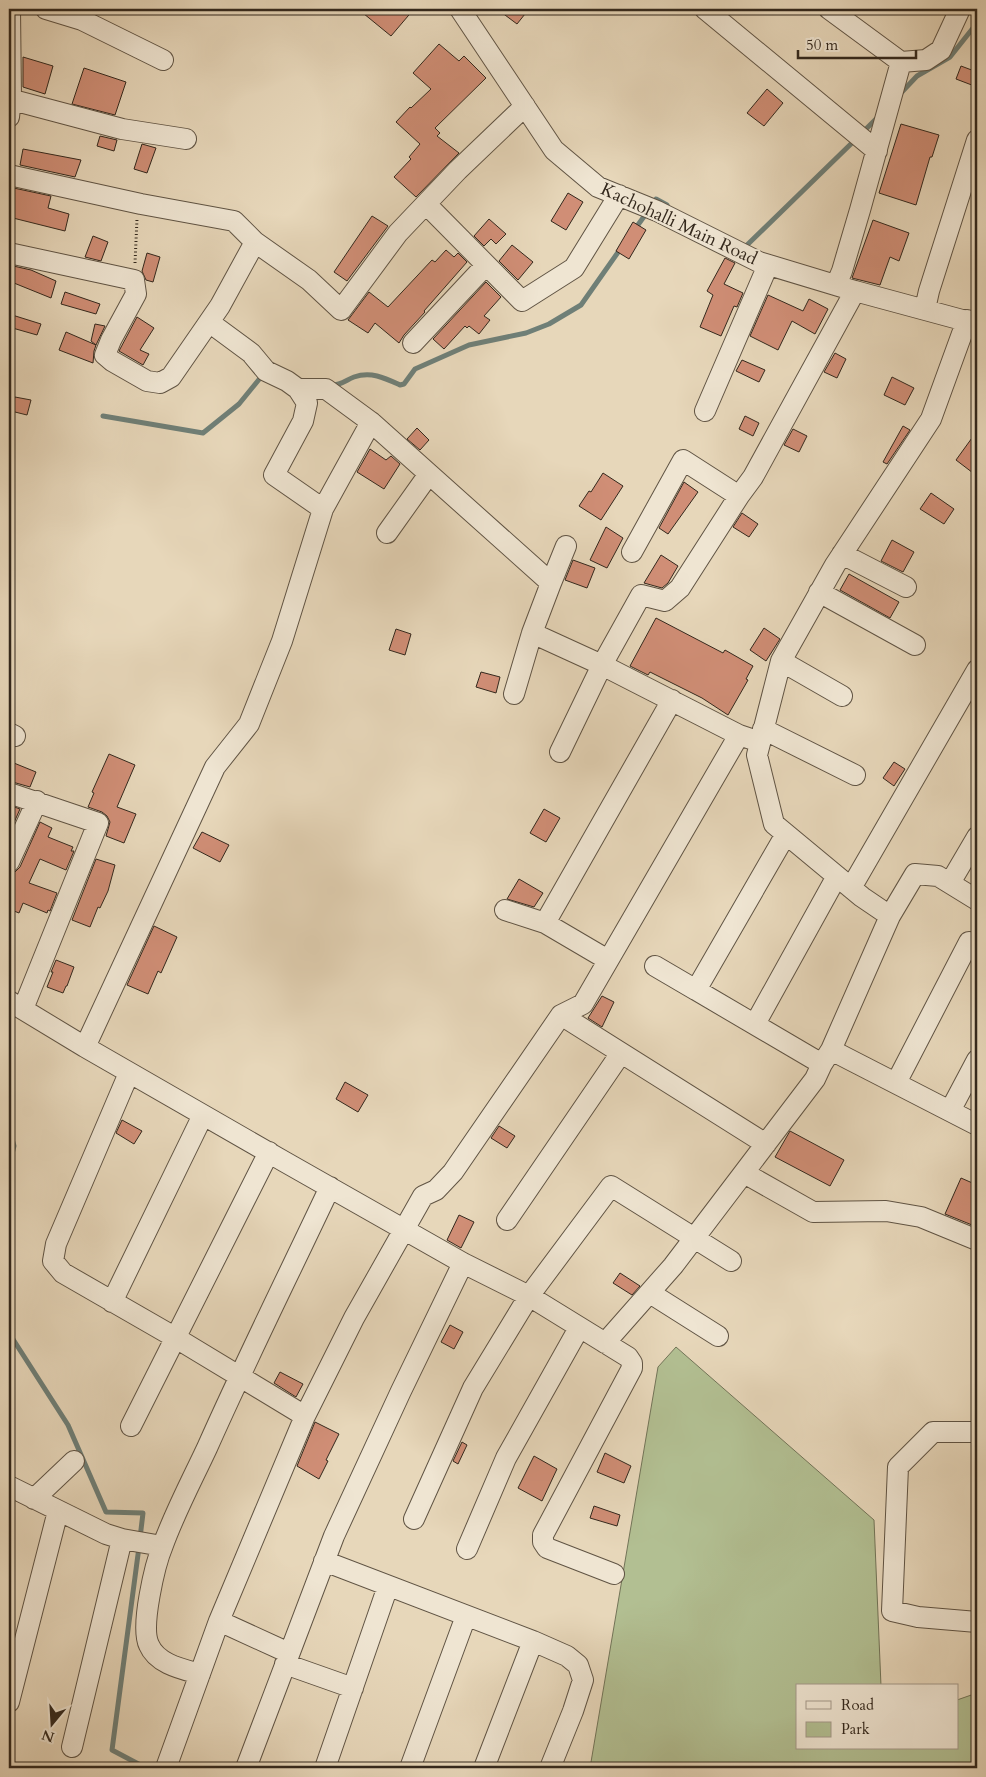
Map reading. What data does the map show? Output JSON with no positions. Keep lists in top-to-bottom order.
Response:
{
  "streets": {
    "street": ["Kachohalli Main Road"]
  },
  "legend": ["Road", "Park"],
  "scale_bar": "50 m",
  "north": "bottom"
}
